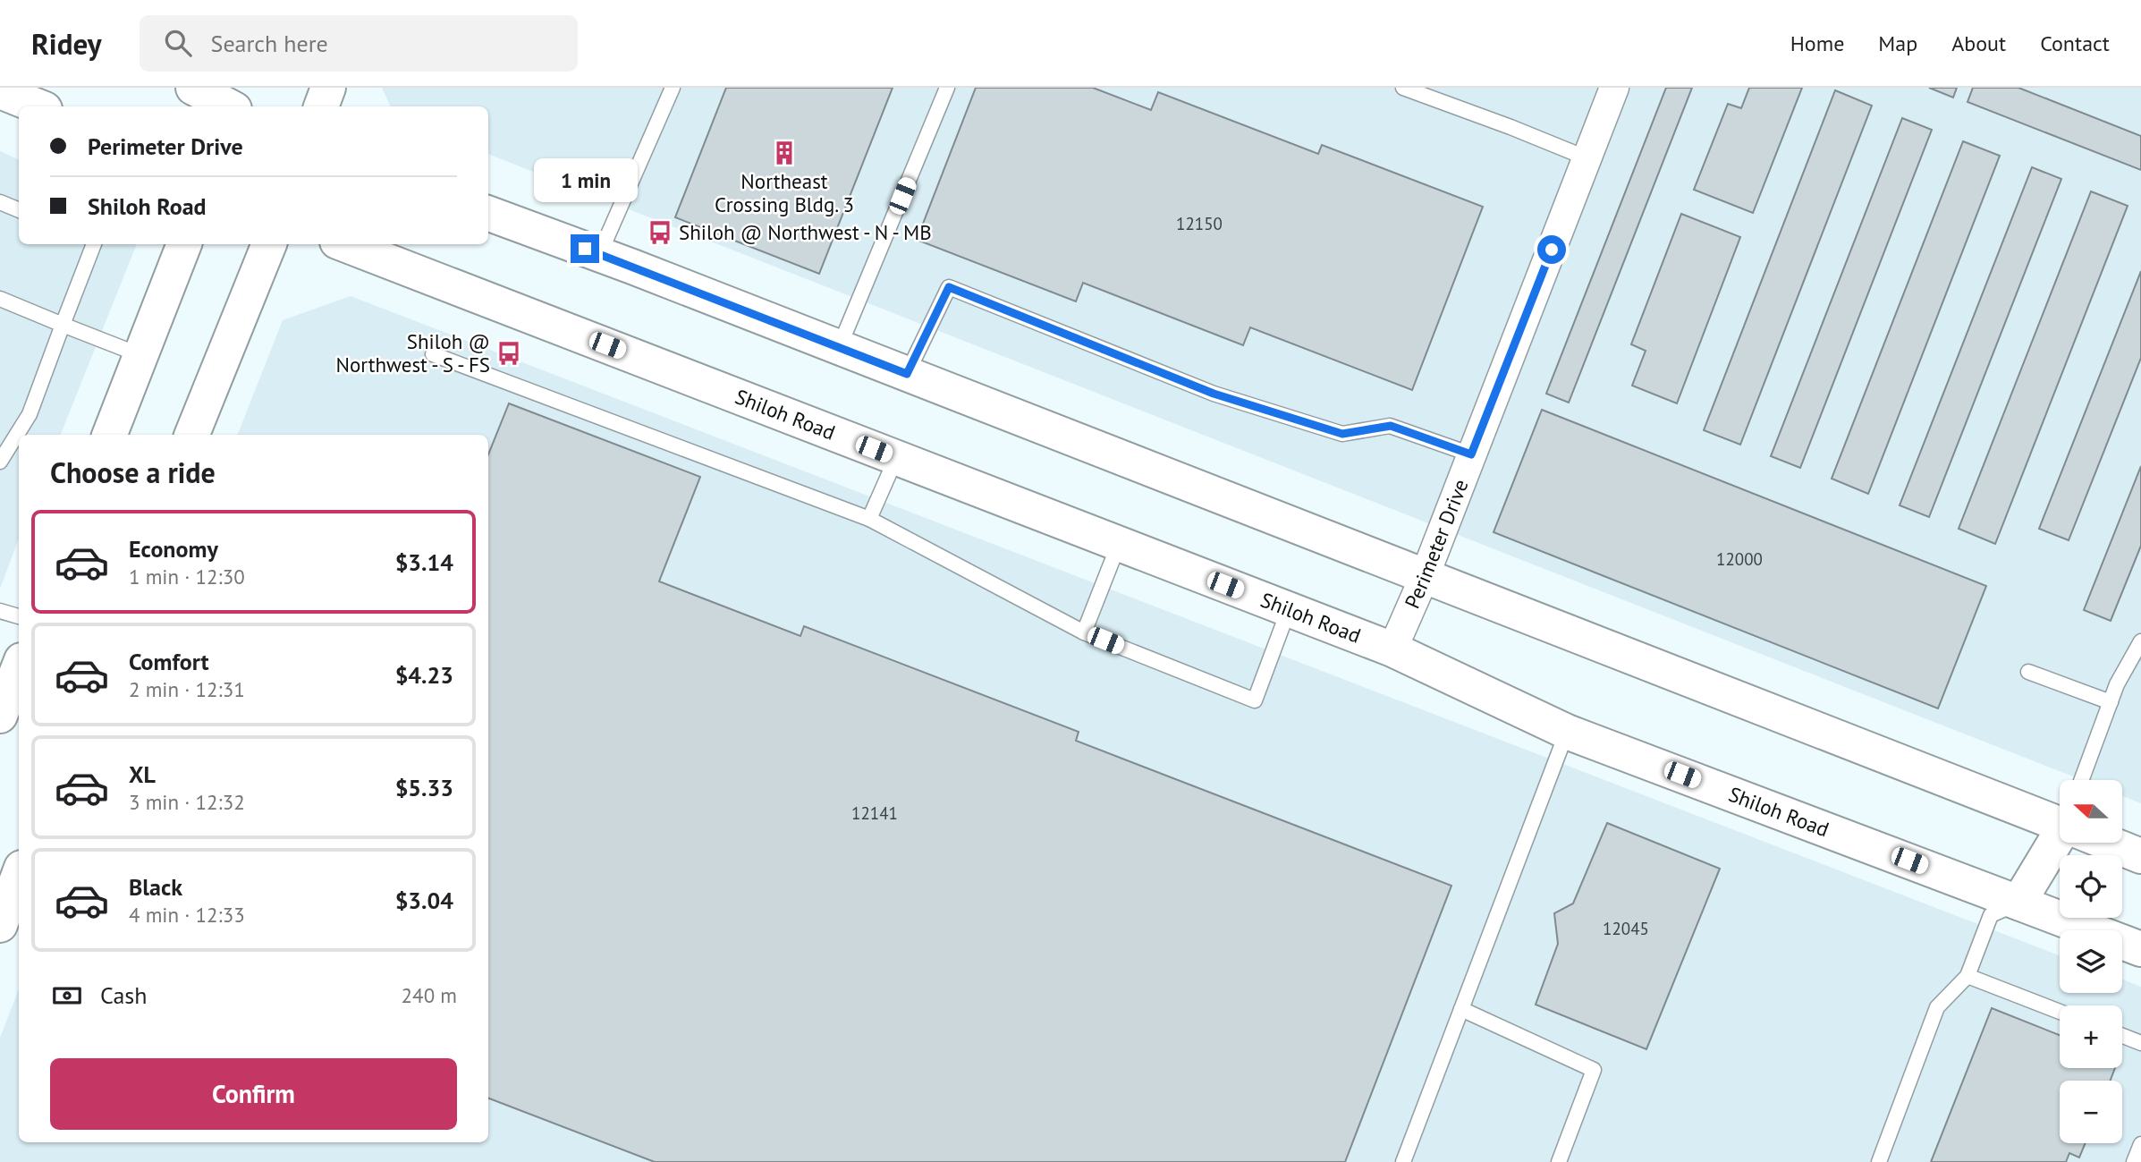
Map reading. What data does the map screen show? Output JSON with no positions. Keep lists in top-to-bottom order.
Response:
{
  "streets": {
    "main road": ["Shiloh Road"],
    "street": ["Perimeter Drive"]
  },
  "crossings": [
    ["Shiloh Road", "Perimeter Drive"]
  ],
  "places": {
    "building": ["Northeast Crossing Bldg. 3"],
    "bus stop": ["Shiloh @ Northwest - N - MB", "Shiloh @ Northwest - S - FS"]
  },
  "house_numbers": [
    "12150",
    "12000",
    "12141",
    "12045"
  ],
  "north": "left",
  "page": {
    "header": "Ridey",
    "search": "Search here",
    "nav": [
      "Home",
      "Map",
      "About",
      "Contact"
    ],
    "banner": ["Perimeter Drive", "Shiloh Road"],
    "bubble": "1 min",
    "heading": "Choose a ride",
    "list": [
      {
        "name": "Economy",
        "note": "1 min · 12:30",
        "value": "$3.14"
      },
      {
        "name": "Comfort",
        "note": "2 min · 12:31",
        "value": "$4.23"
      },
      {
        "name": "XL",
        "note": "3 min · 12:32",
        "value": "$5.33"
      },
      {
        "name": "Black",
        "note": "4 min · 12:33",
        "value": "$3.04"
      }
    ],
    "map_buttons": ["+", "−"],
    "pay": ["Cash", "240 m"],
    "buttons": "Confirm"
  }
}
